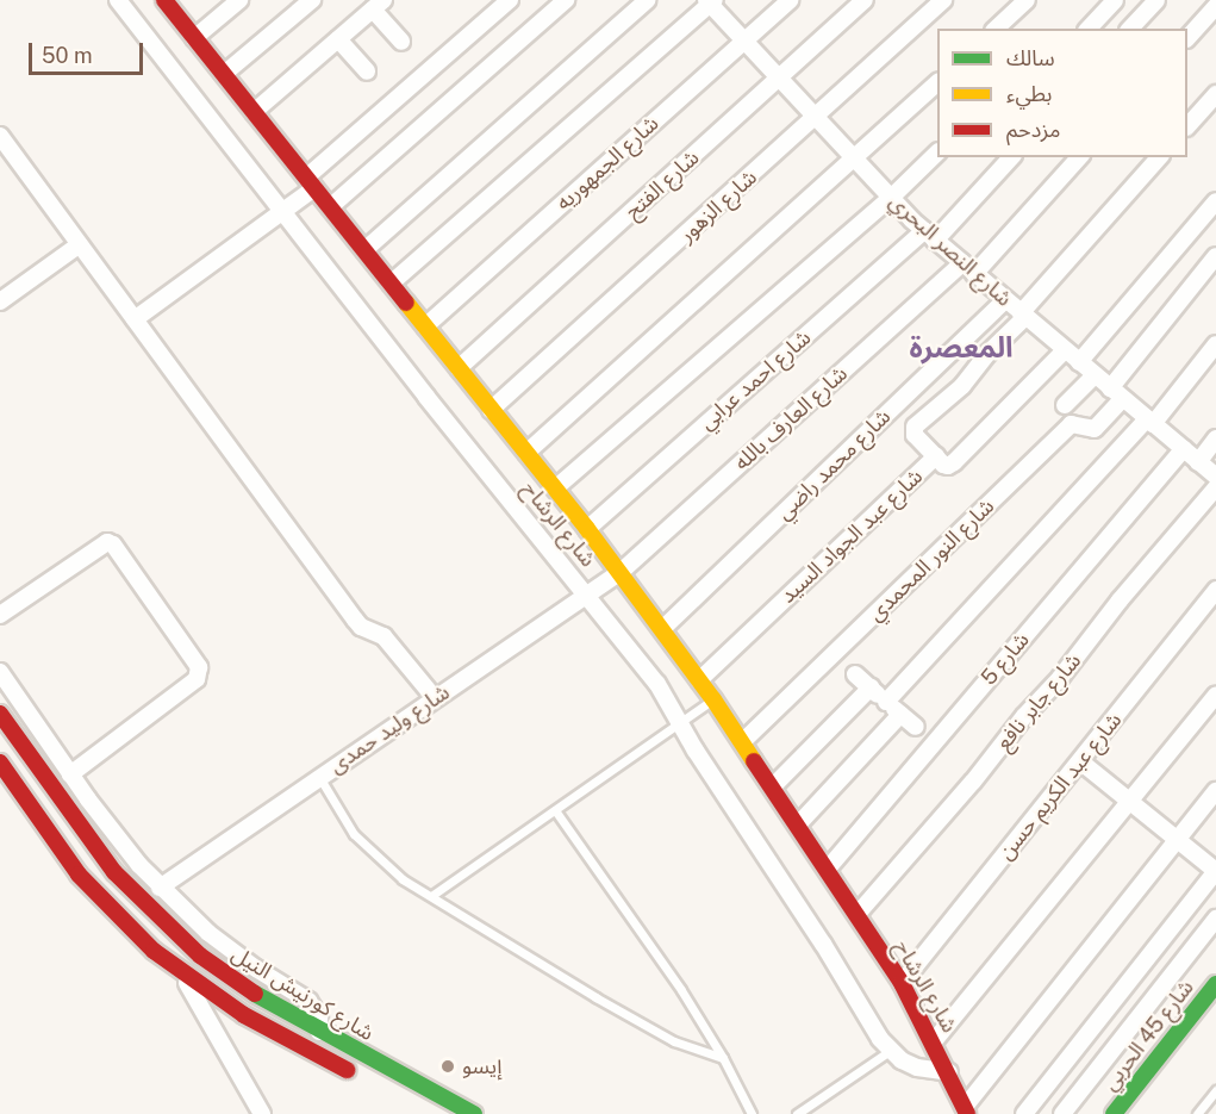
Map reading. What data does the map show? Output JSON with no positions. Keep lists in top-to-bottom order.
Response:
{
  "streets": {
    "main road": ["شارع الرشاح", "شارع كورنيش النيل", "شارع 45 الحربي"],
    "street": [
      "شارع الجمهوريه",
      "شارع الفتح",
      "شارع الزهور",
      "شارع النصر البحري",
      "شارع احمد عرابي",
      "شارع العارف بالله",
      "شارع محمد راضي",
      "شارع عبد الجواد السيد",
      "شارع النور المحمدي",
      "شارع 5",
      "شارع جابر نافع",
      "شارع وليد حمدى",
      "شارع عبد الكريم حسن"
    ]
  },
  "crossings": [
    ["شارع الجمهوريه", "شارع النصر البحري"],
    ["شارع الجمهوريه", "شارع الرشاح"],
    ["شارع الفتح", "شارع النصر البحري"],
    ["شارع الفتح", "شارع الرشاح"],
    ["شارع الزهور", "شارع النصر البحري"],
    ["شارع الزهور", "شارع الرشاح"],
    ["شارع النصر البحري", "شارع احمد عرابي"],
    ["شارع النصر البحري", "شارع العارف بالله"],
    ["شارع النصر البحري", "شارع محمد راضي"],
    ["شارع النصر البحري", "شارع عبد الجواد السيد"],
    ["شارع النصر البحري", "شارع النور المحمدي"],
    ["شارع النصر البحري", "شارع 5"],
    ["شارع احمد عرابي", "شارع الرشاح"],
    ["شارع العارف بالله", "شارع الرشاح"],
    ["شارع العارف بالله", "شارع وليد حمدى"],
    ["شارع محمد راضي", "شارع الرشاح"],
    ["شارع الرشاح", "شارع عبد الجواد السيد"],
    ["شارع الرشاح", "شارع النور المحمدي"],
    ["شارع الرشاح", "شارع 5"],
    ["شارع الرشاح", "شارع جابر نافع"],
    ["شارع الرشاح", "شارع وليد حمدى"],
    ["شارع الرشاح", "شارع عبد الكريم حسن"]
  ],
  "districts": ["المعصرة"],
  "places": ["إيسو"],
  "legend": ["سالك", "بطيء", "مزدحم"],
  "scale_bar": "50 m"
}
